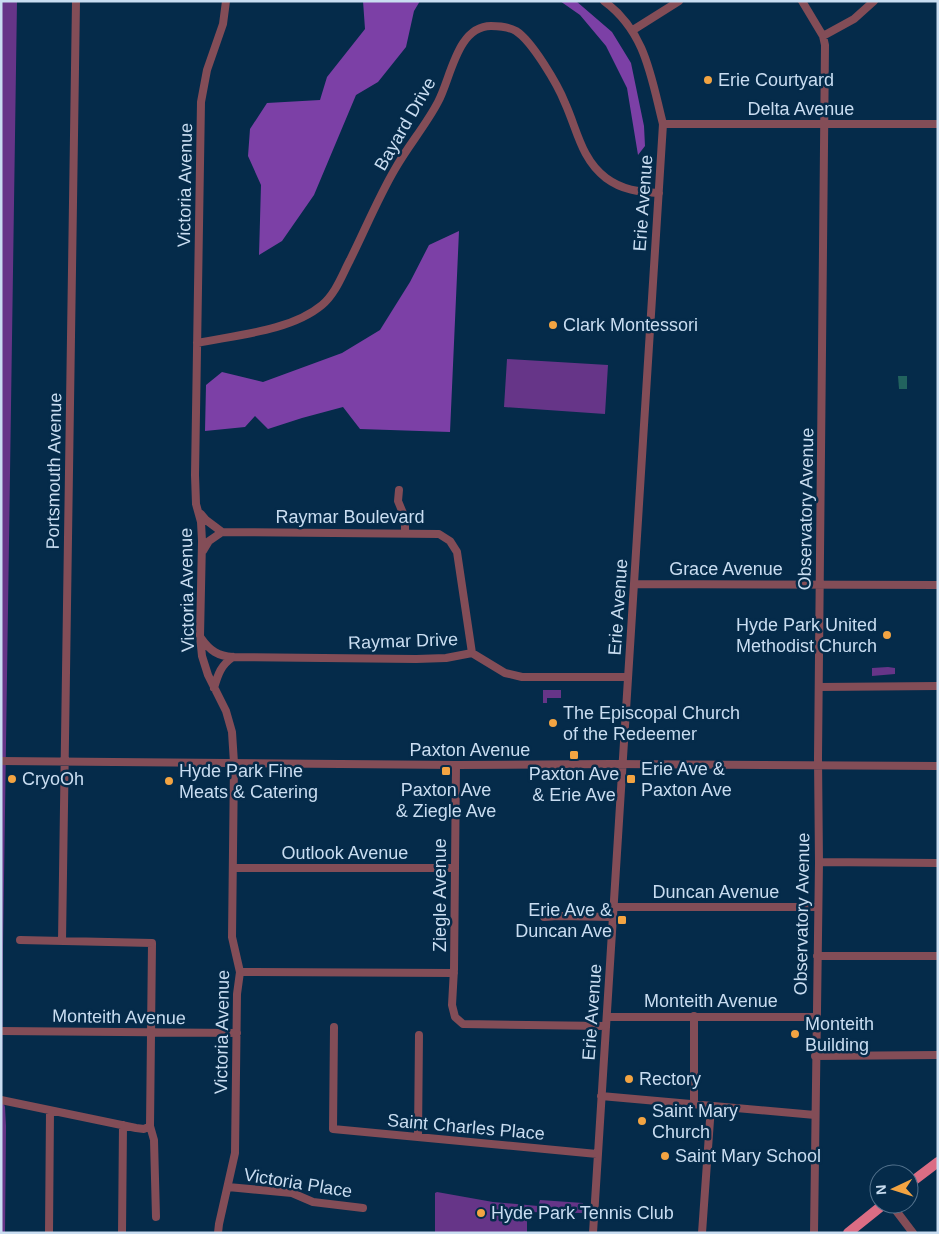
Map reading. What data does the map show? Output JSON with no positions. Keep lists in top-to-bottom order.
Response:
{
  "streets": {
    "street": [
      "Delta Avenue",
      "Bayard Drive",
      "Victoria Avenue",
      "Erie Avenue",
      "Portsmouth Avenue",
      "Observatory Avenue",
      "Raymar Boulevard",
      "Grace Avenue",
      "Raymar Drive",
      "Paxton Avenue",
      "Outlook Avenue",
      "Duncan Avenue",
      "Ziegle Avenue",
      "Monteith Avenue",
      "Saint Charles Place",
      "Victoria Place"
    ]
  },
  "crossings": [
    ["Delta Avenue", "Erie Avenue"],
    ["Delta Avenue", "Observatory Avenue"],
    ["Bayard Drive", "Victoria Avenue"],
    ["Bayard Drive", "Erie Avenue"],
    ["Victoria Avenue", "Raymar Drive"],
    ["Victoria Avenue", "Paxton Avenue"],
    ["Victoria Avenue", "Outlook Avenue"],
    ["Victoria Avenue", "Monteith Avenue"],
    ["Victoria Avenue", "Victoria Place"],
    ["Erie Avenue", "Grace Avenue"],
    ["Erie Avenue", "Raymar Drive"],
    ["Erie Avenue", "Paxton Avenue"],
    ["Erie Avenue", "Duncan Avenue"],
    ["Erie Avenue", "Ziegle Avenue"],
    ["Erie Avenue", "Monteith Avenue"],
    ["Erie Avenue", "Saint Charles Place"],
    ["Portsmouth Avenue", "Paxton Avenue"],
    ["Observatory Avenue", "Grace Avenue"],
    ["Observatory Avenue", "Paxton Avenue"],
    ["Observatory Avenue", "Duncan Avenue"],
    ["Observatory Avenue", "Monteith Avenue"],
    ["Raymar Boulevard", "Raymar Drive"],
    ["Paxton Avenue", "Ziegle Avenue"],
    ["Outlook Avenue", "Ziegle Avenue"]
  ],
  "places": {
    "other": [
      "Erie Courtyard",
      "Clark Montessori",
      "Hyde Park United Methodist Church",
      "The Episcopal Church of the Redeemer",
      "CryoOh",
      "Hyde Park Fine Meats & Catering",
      "Monteith Building",
      "Rectory",
      "Saint Mary Church",
      "Saint Mary School",
      "Hyde Park Tennis Club"
    ],
    "transit": [
      "Paxton Ave & Erie Ave",
      "Paxton Ave & Ziegle Ave",
      "Erie Ave & Paxton Ave",
      "Erie Ave & Duncan Ave"
    ]
  },
  "north": "left"
}
